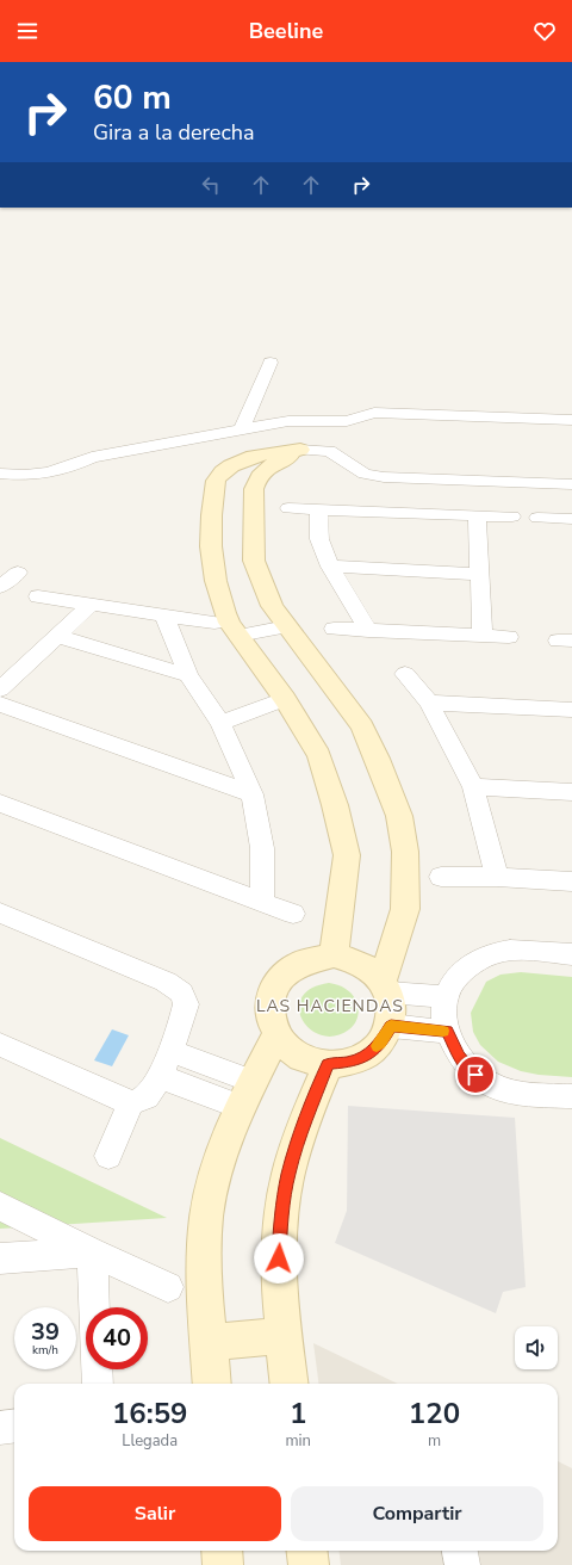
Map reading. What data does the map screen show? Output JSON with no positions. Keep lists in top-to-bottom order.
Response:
{
  "districts": ["LAS HACIENDAS"],
  "page": {
    "header": "Beeline",
    "turn": ["60 m", "Gira a la derecha"],
    "speed": "39 km/h",
    "limit": "40",
    "eta": [
      "16:59",
      "Llegada",
      "1",
      "min",
      "120",
      "m"
    ],
    "buttons": ["Salir", "Compartir"]
  }
}
